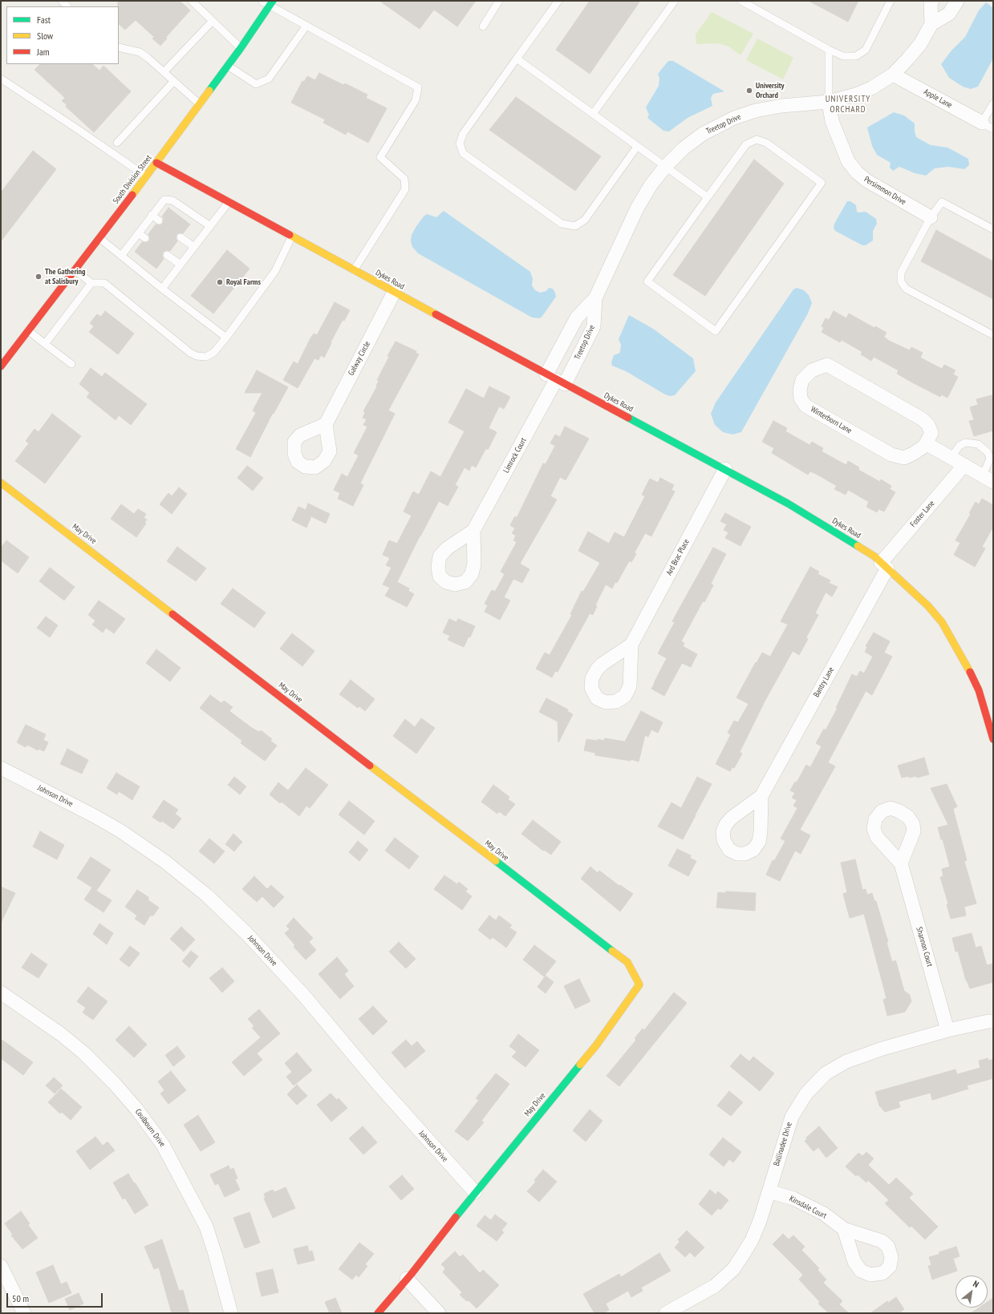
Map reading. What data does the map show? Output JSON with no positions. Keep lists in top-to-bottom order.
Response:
{
  "streets": {
    "street": [
      "Apple Lane",
      "Treetop Drive",
      "South Division Street",
      "Persimmon Drive",
      "Dykes Road",
      "Galway Circle",
      "Winterborn Lane",
      "Limrock Court",
      "Foster Lane",
      "May Drive",
      "Ard Brac Place",
      "Bantry Lane",
      "Johnson Drive",
      "Shannon Court",
      "Coulbourn Drive",
      "Ballinadee Drive",
      "Kinsdale Court"
    ]
  },
  "crossings": [
    ["Apple Lane", "Treetop Drive"],
    ["Treetop Drive", "Persimmon Drive"],
    ["Treetop Drive", "Dykes Road"],
    ["Treetop Drive", "Limrock Court"],
    ["South Division Street", "Dykes Road"],
    ["Dykes Road", "Galway Circle"],
    ["Dykes Road", "Limrock Court"],
    ["Dykes Road", "Foster Lane"],
    ["Dykes Road", "Ard Brac Place"],
    ["Dykes Road", "Bantry Lane"],
    ["Foster Lane", "Bantry Lane"],
    ["May Drive", "Johnson Drive"],
    ["Shannon Court", "Ballinadee Drive"],
    ["Ballinadee Drive", "Kinsdale Court"]
  ],
  "districts": ["UNIVERSITY ORCHARD"],
  "places": ["University Orchard", "The Gathering at Salisbury", "Royal Farms"],
  "legend": ["Fast", "Slow", "Jam"],
  "scale_bar": "50 m",
  "north": "top right"
}
